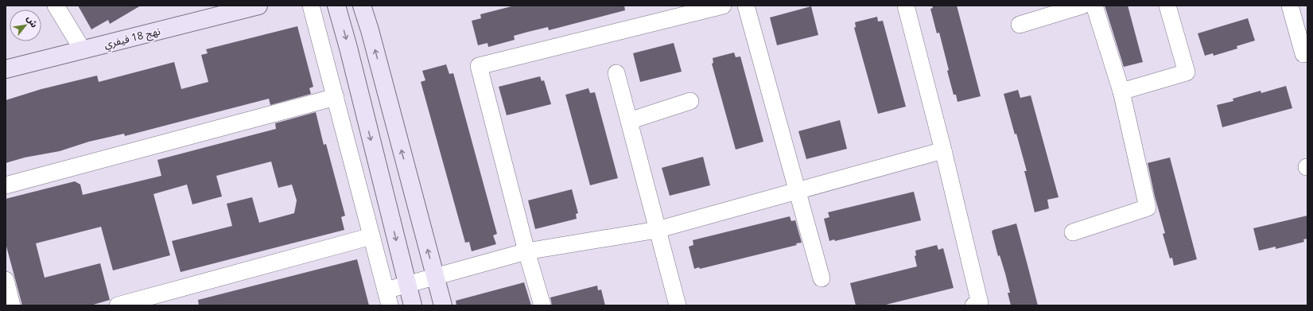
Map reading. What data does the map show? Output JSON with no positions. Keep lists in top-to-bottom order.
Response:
{
  "streets": {
    "main road": ["نهج 18 فيفري"]
  },
  "north": "top right"
}
